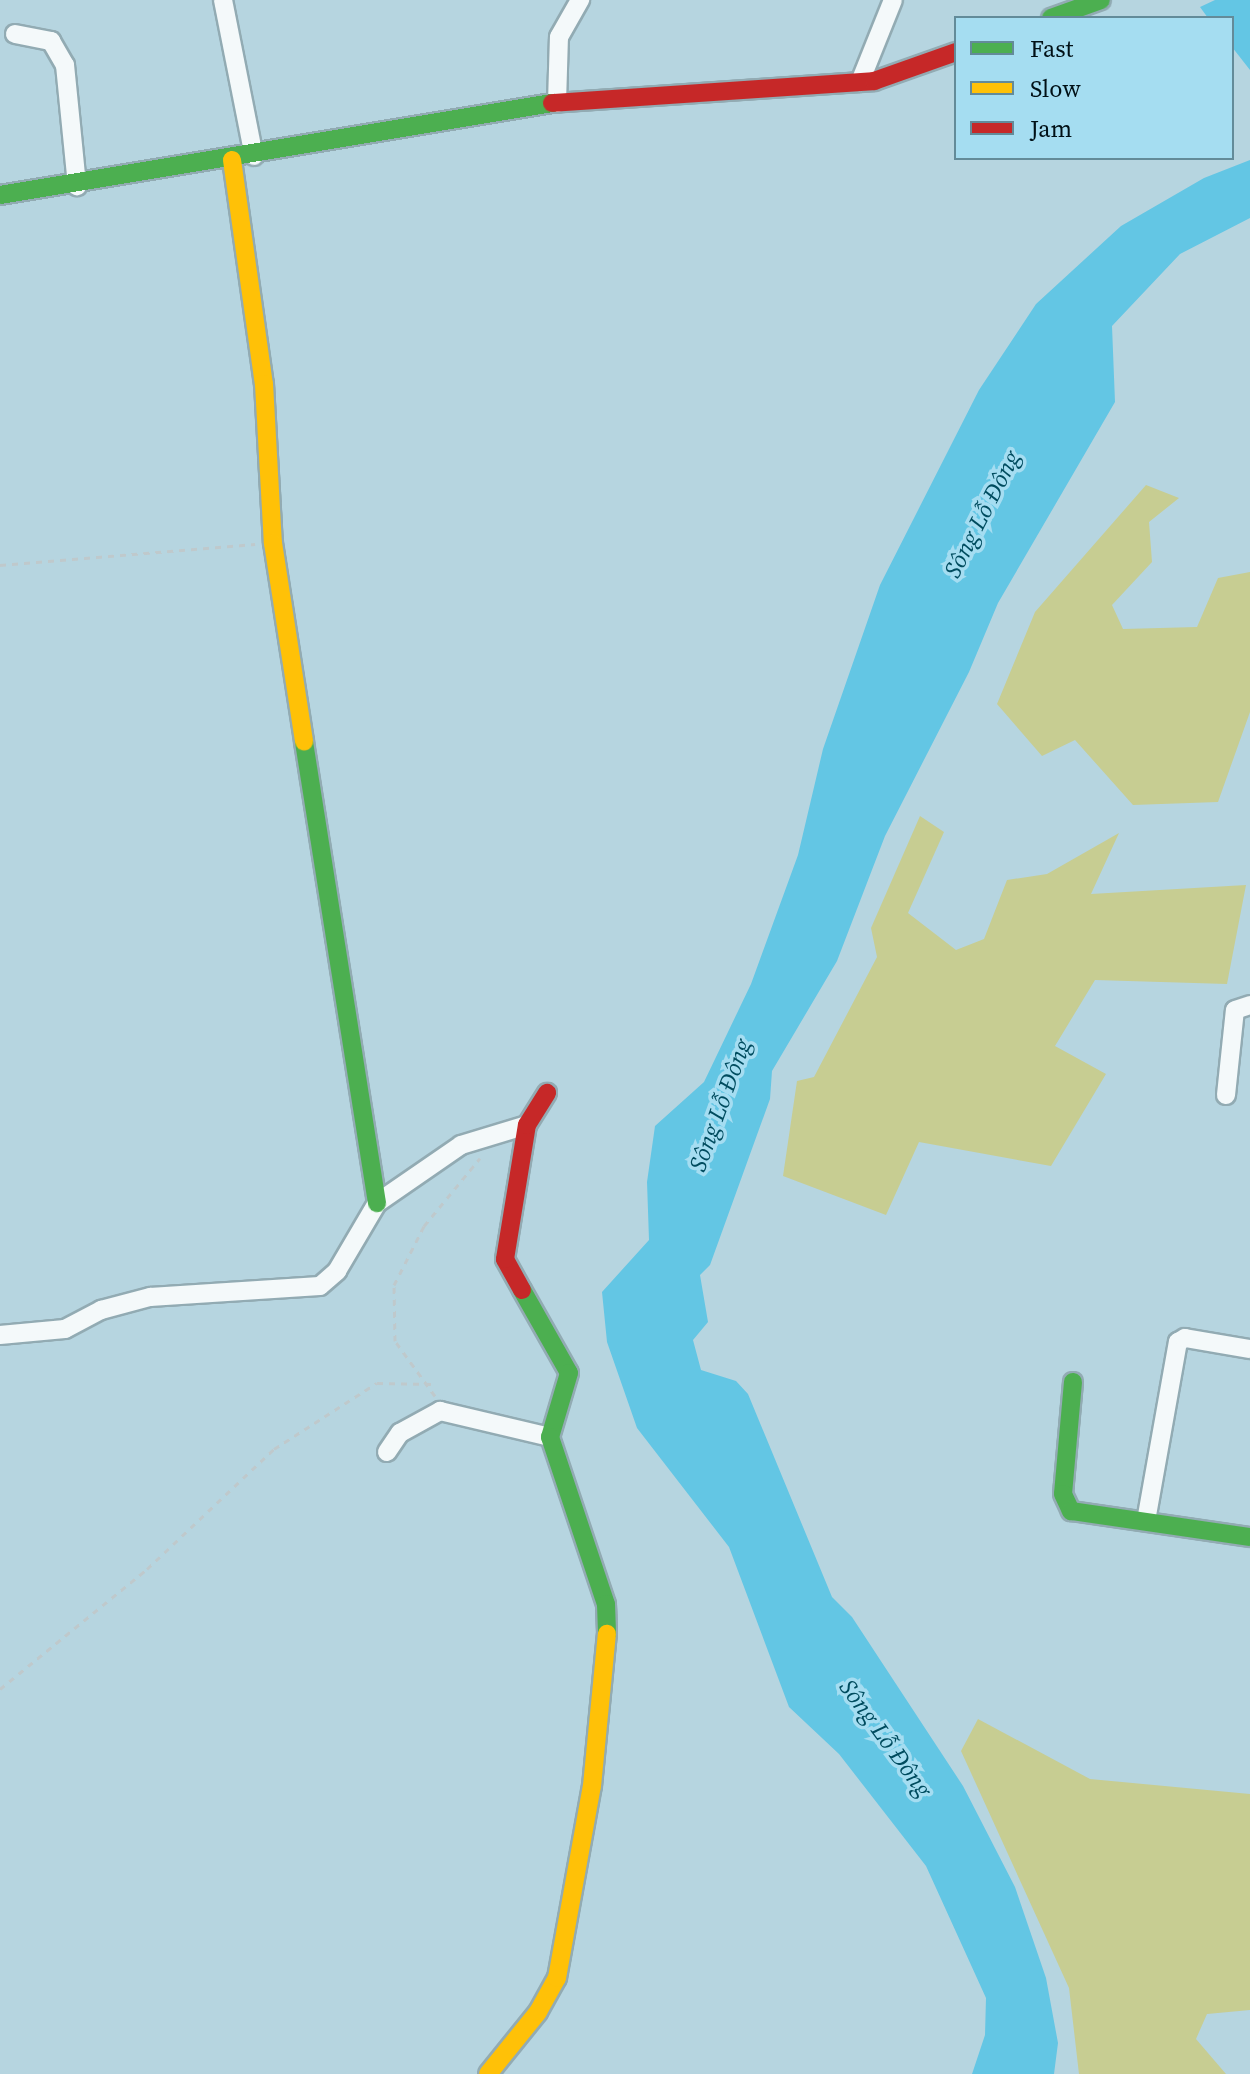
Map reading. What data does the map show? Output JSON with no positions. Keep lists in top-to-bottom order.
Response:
{
  "water": ["Sông Lỗ Đông"],
  "legend": ["Fast", "Slow", "Jam"]
}
